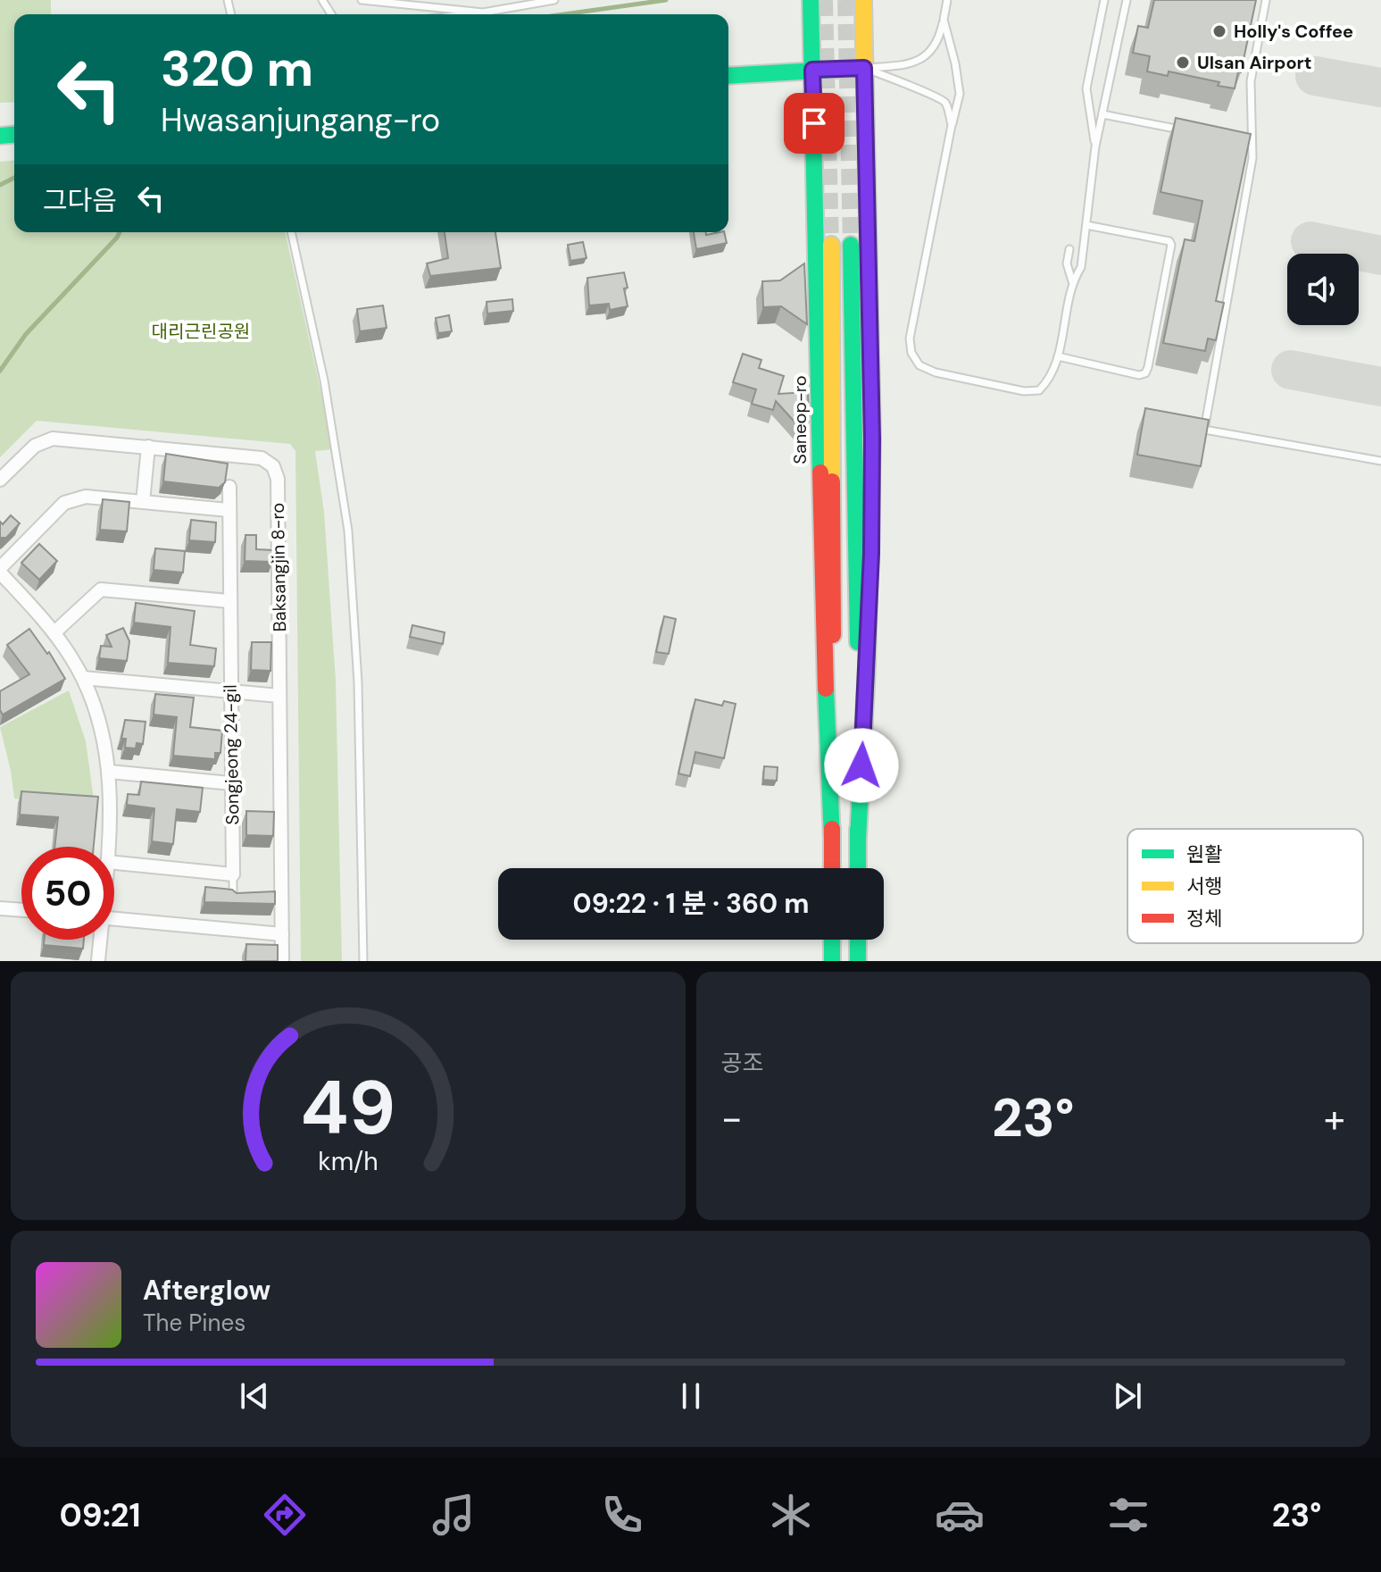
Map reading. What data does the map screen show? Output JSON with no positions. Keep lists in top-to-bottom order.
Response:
{
  "streets": {
    "main road": ["Saneop-ro"],
    "street": ["Baksangjin 8-ro", "Songjeong 24-gil"]
  },
  "parks": ["대리근린공원"],
  "places": ["Holly's Coffee", "Ulsan Airport"],
  "legend": ["원활", "서행", "정체"],
  "page": {
    "turn": ["320 m", "Hwasanjungang-ro"],
    "then": "그다음",
    "limit": "50",
    "trip": "09:22 · 1 분 · 360 m",
    "tile": "공조",
    "heat": ["−", "23°", "+"],
    "song": ["Afterglow", "The Pines"],
    "tabs": ["09:21", "23°"],
    "gauge": ["49", "km/h"]
  }
}
